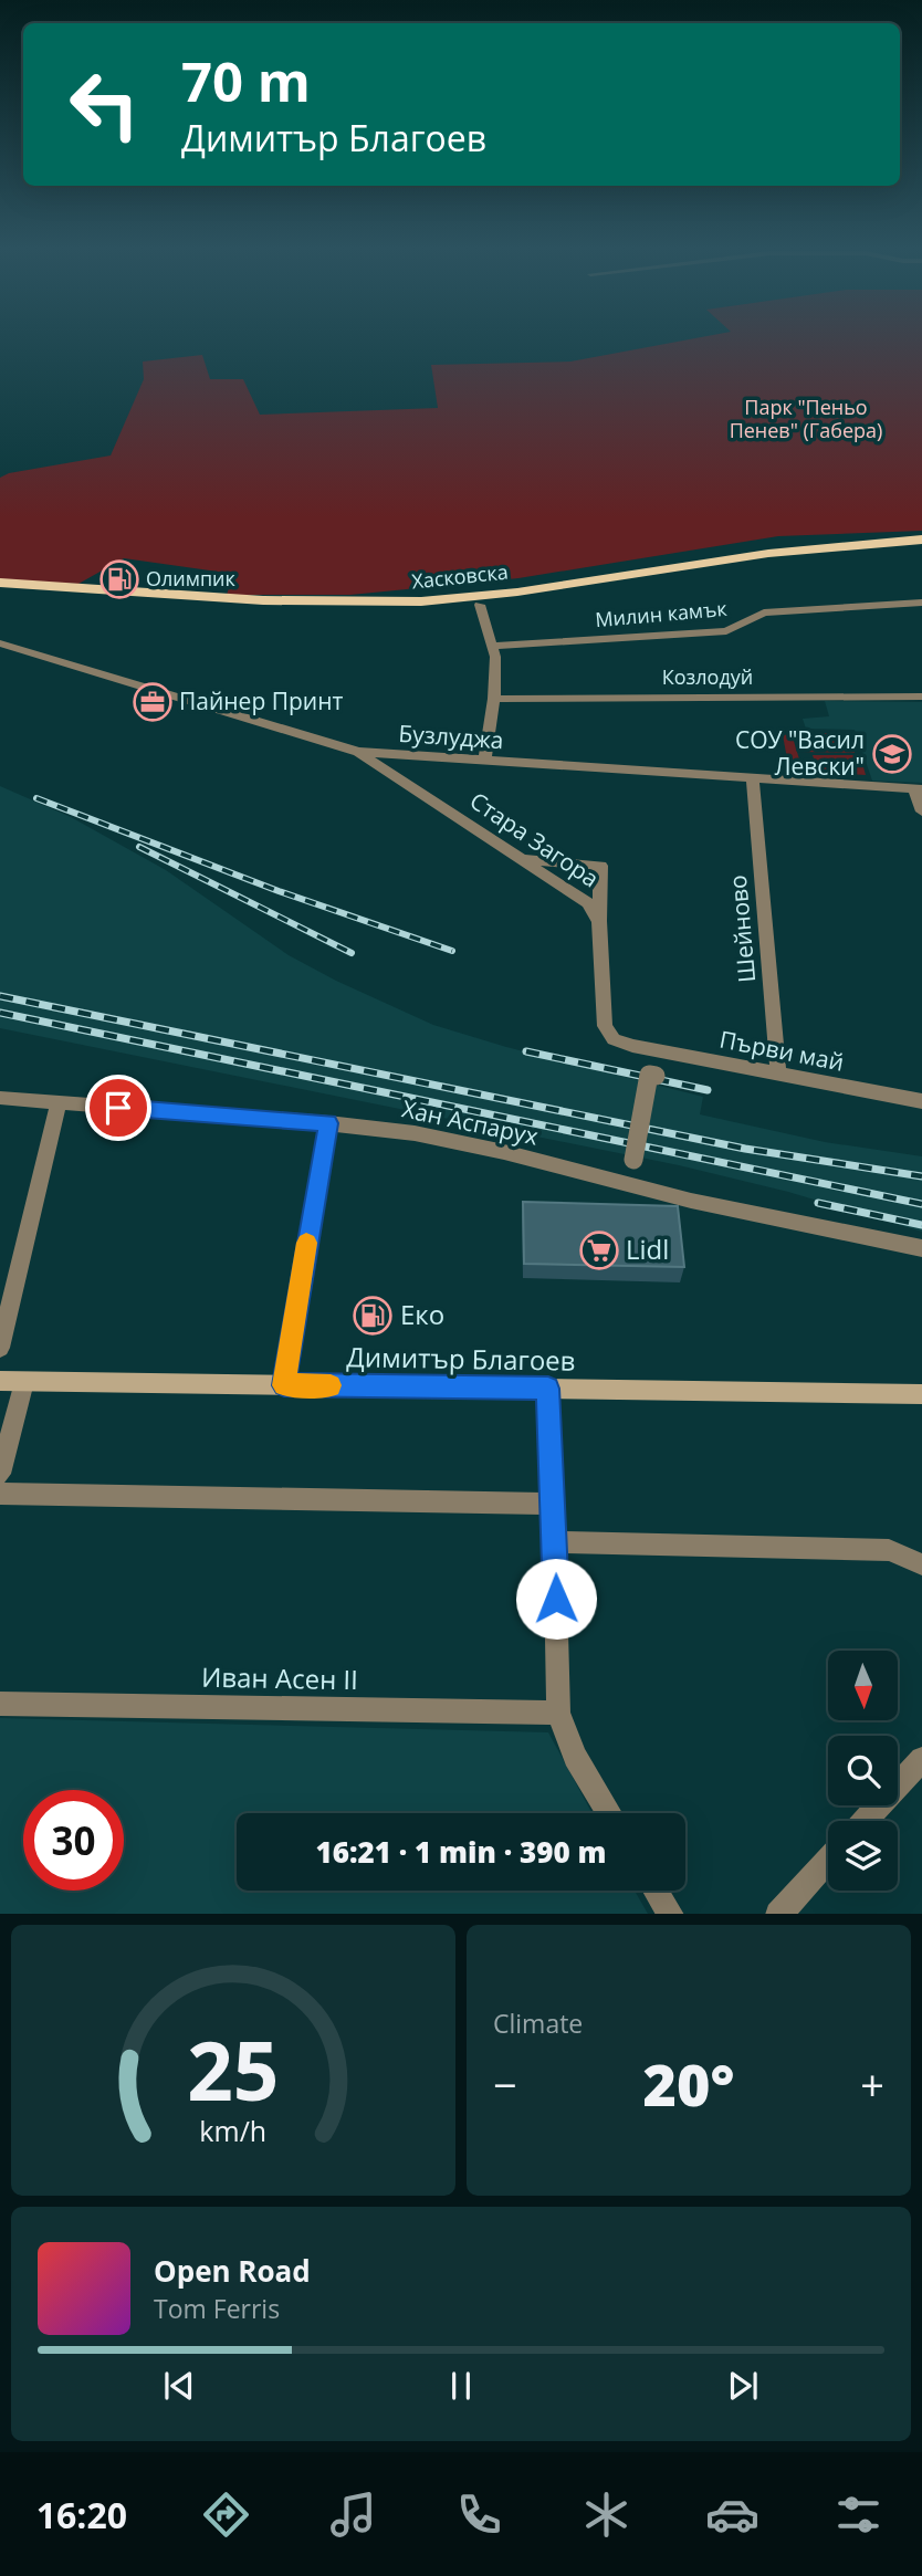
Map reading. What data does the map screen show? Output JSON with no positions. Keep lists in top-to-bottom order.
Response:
{
  "streets": {
    "main road": ["Хасковска"],
    "street": [
      "Милин камък",
      "Козлодуй",
      "Бузлуджа",
      "Стара Загора",
      "Шейново",
      "Първи май",
      "Хан Аспарух",
      "Димитър Благоев",
      "Иван Асен II"
    ]
  },
  "crossings": [
    ["Бузлуджа", "Стара Загора"],
    ["Бузлуджа", "Шейново"],
    ["Стара Загора", "Първи май"],
    ["Шейново", "Първи май"]
  ],
  "parks": ["Парк \"Пеньо Пенев\" (Габера)"],
  "places": {
    "fuel station": ["Олимпик", "Еко"],
    "office": ["Пайнер Принт"],
    "school or university": ["СОУ \"Васил Левски\""],
    "supermarket": ["Lidl"]
  },
  "north": "bottom",
  "page": {
    "turn": ["70 m", "Димитър Благоев"],
    "limit": "30",
    "trip": "16:21 · 1 min · 390 m",
    "tile": "Climate",
    "heat": ["−", "20°", "+"],
    "song": ["Open Road", "Tom Ferris"],
    "tabs": "16:20",
    "gauge": ["25", "km/h"]
  }
}
